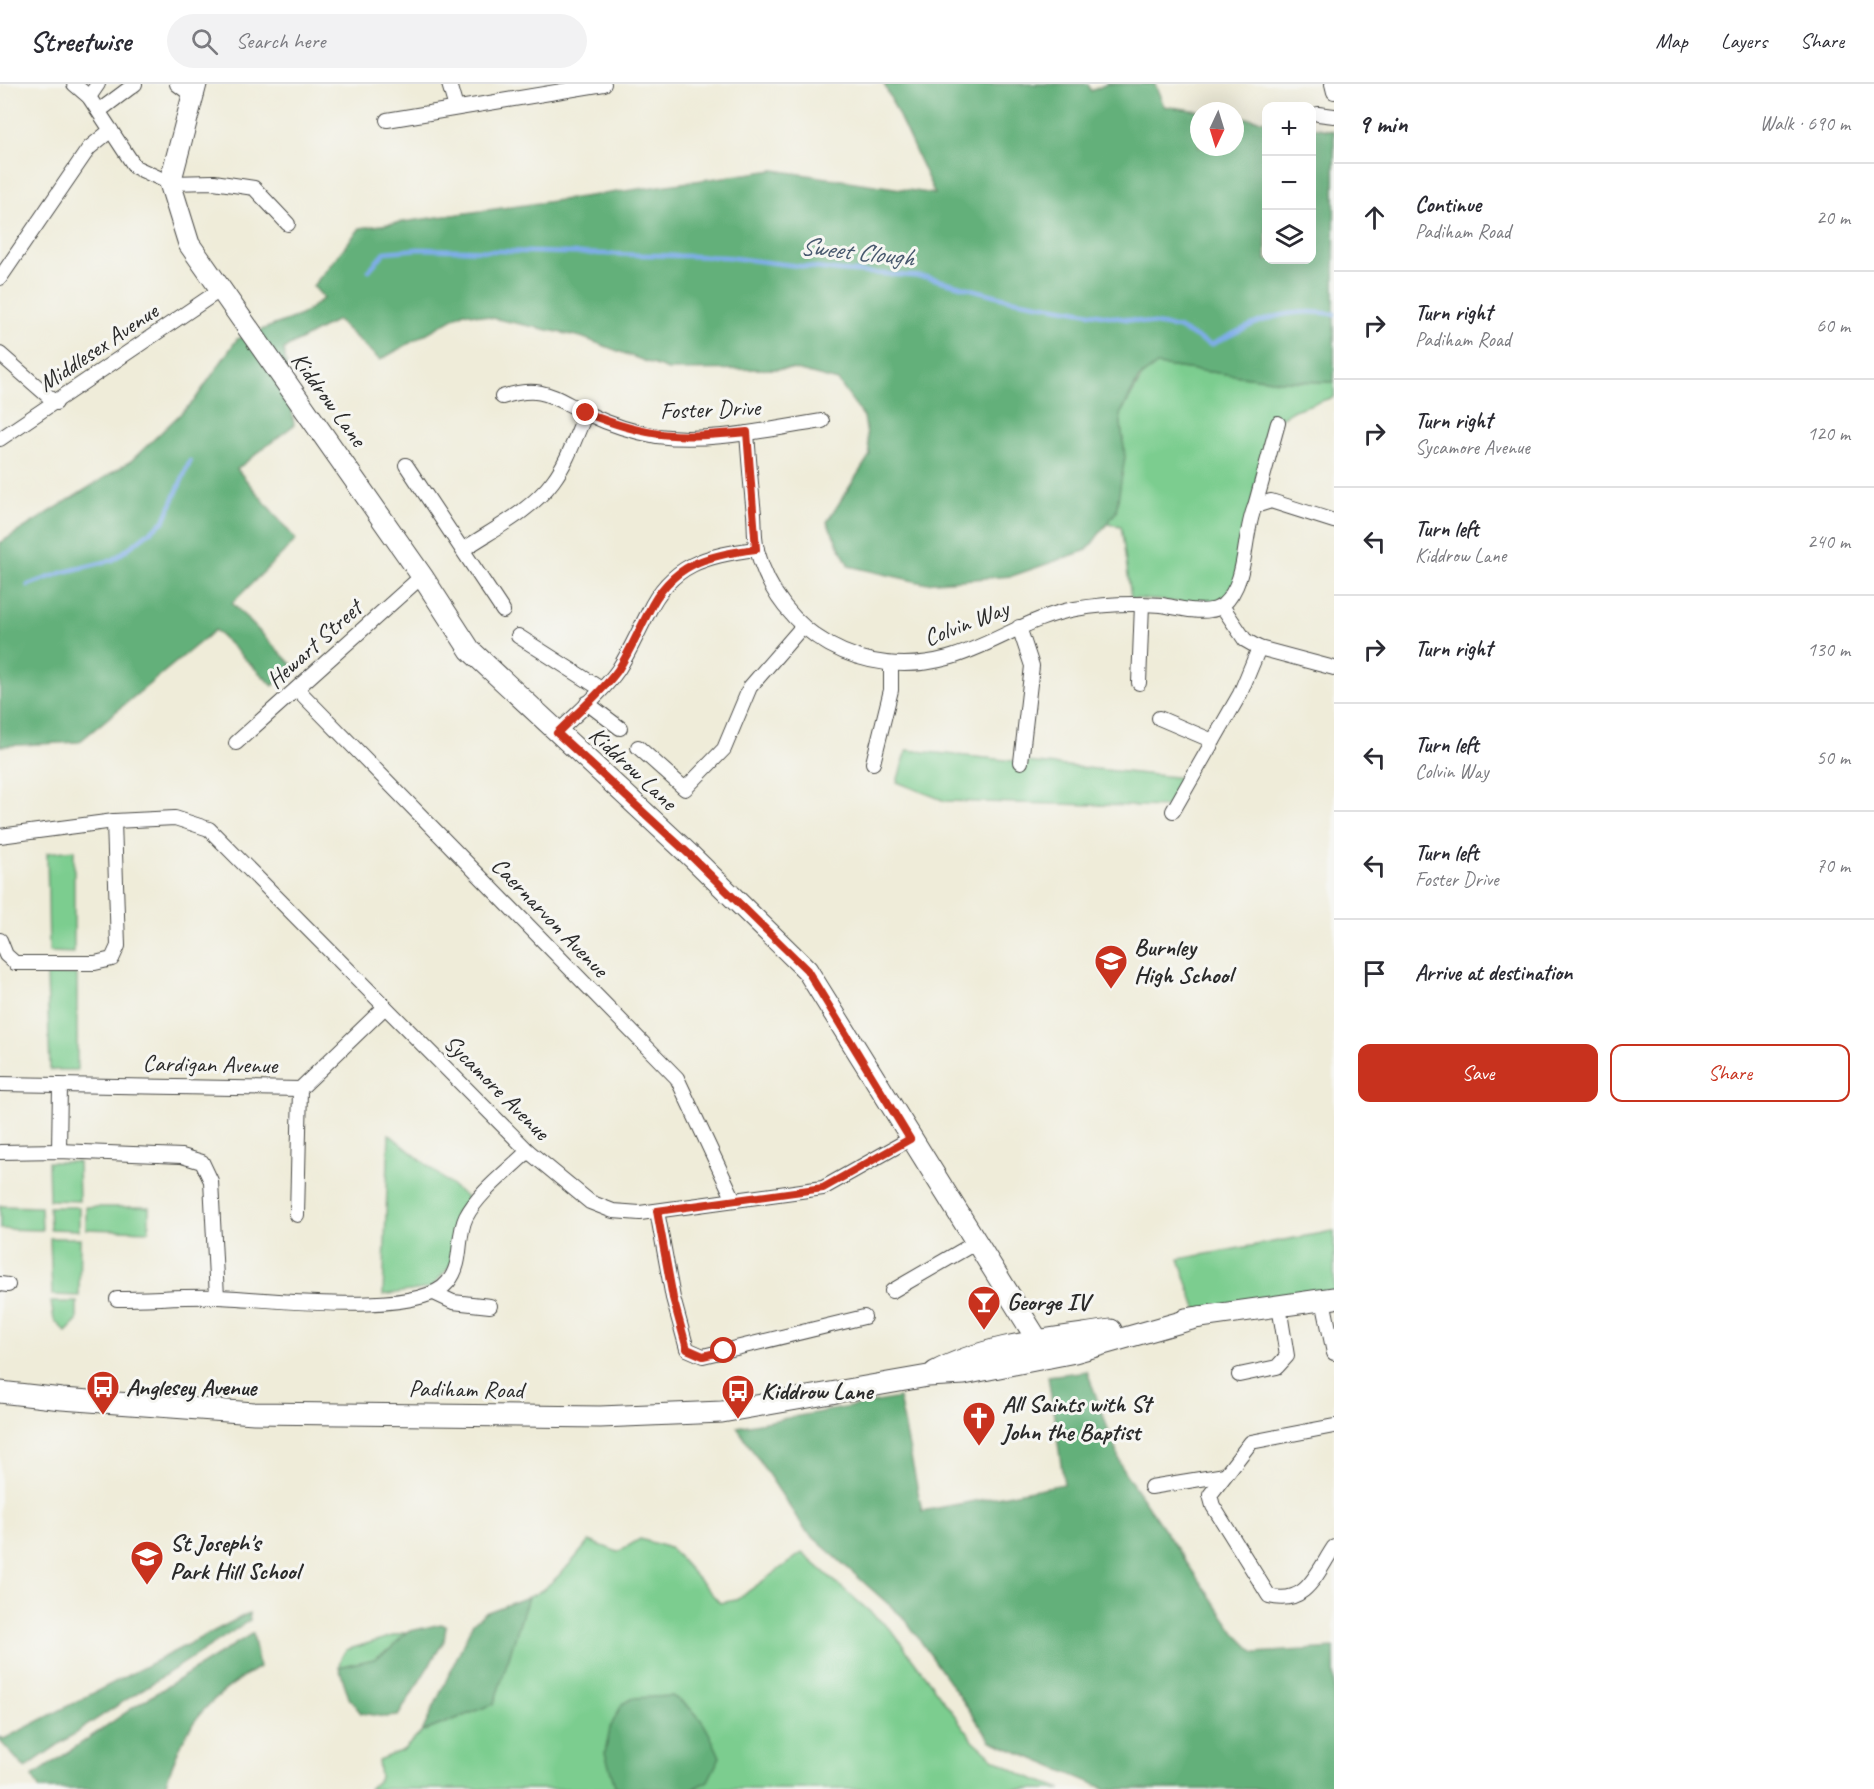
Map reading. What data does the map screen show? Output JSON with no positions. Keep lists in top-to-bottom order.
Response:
{
  "streets": {
    "main road": ["Kiddrow Lane", "Padiham Road"],
    "street": [
      "Middlesex Avenue",
      "Foster Drive",
      "Colvin Way",
      "Hewart Street",
      "Caernarvon Avenue",
      "Cardigan Avenue",
      "Sycamore Avenue"
    ]
  },
  "crossings": [
    ["Middlesex Avenue", "Kiddrow Lane"],
    ["Kiddrow Lane", "Hewart Street"],
    ["Kiddrow Lane", "Sycamore Avenue"],
    ["Kiddrow Lane", "Padiham Road"],
    ["Foster Drive", "Colvin Way"],
    ["Hewart Street", "Caernarvon Avenue"],
    ["Caernarvon Avenue", "Sycamore Avenue"],
    ["Cardigan Avenue", "Sycamore Avenue"]
  ],
  "water": ["Sweet Clough"],
  "places": {
    "school or university": ["Burnley High School", "St Joseph's Park Hill School"],
    "bar": ["George IV"],
    "bus stop": ["Anglesey Avenue", "Kiddrow Lane"],
    "church": ["All Saints with St John the Baptist"]
  },
  "north": "bottom",
  "page": {
    "header": "Streetwise",
    "search": "Search here",
    "nav": ["Map", "Layers", "Share"],
    "heading": ["9 min", "Walk · 690 m"],
    "map_buttons": ["+", "−"],
    "list": [
      ["Continue", "Padiham Road", "20 m"],
      ["Turn right", "Padiham Road", "60 m"],
      ["Turn right", "Sycamore Avenue", "120 m"],
      ["Turn left", "Kiddrow Lane", "240 m"],
      ["Turn right", "130 m"],
      ["Turn left", "Colvin Way", "50 m"],
      ["Turn left", "Foster Drive", "70 m"],
      "Arrive at destination"
    ],
    "buttons": ["Save", "Share"]
  }
}
